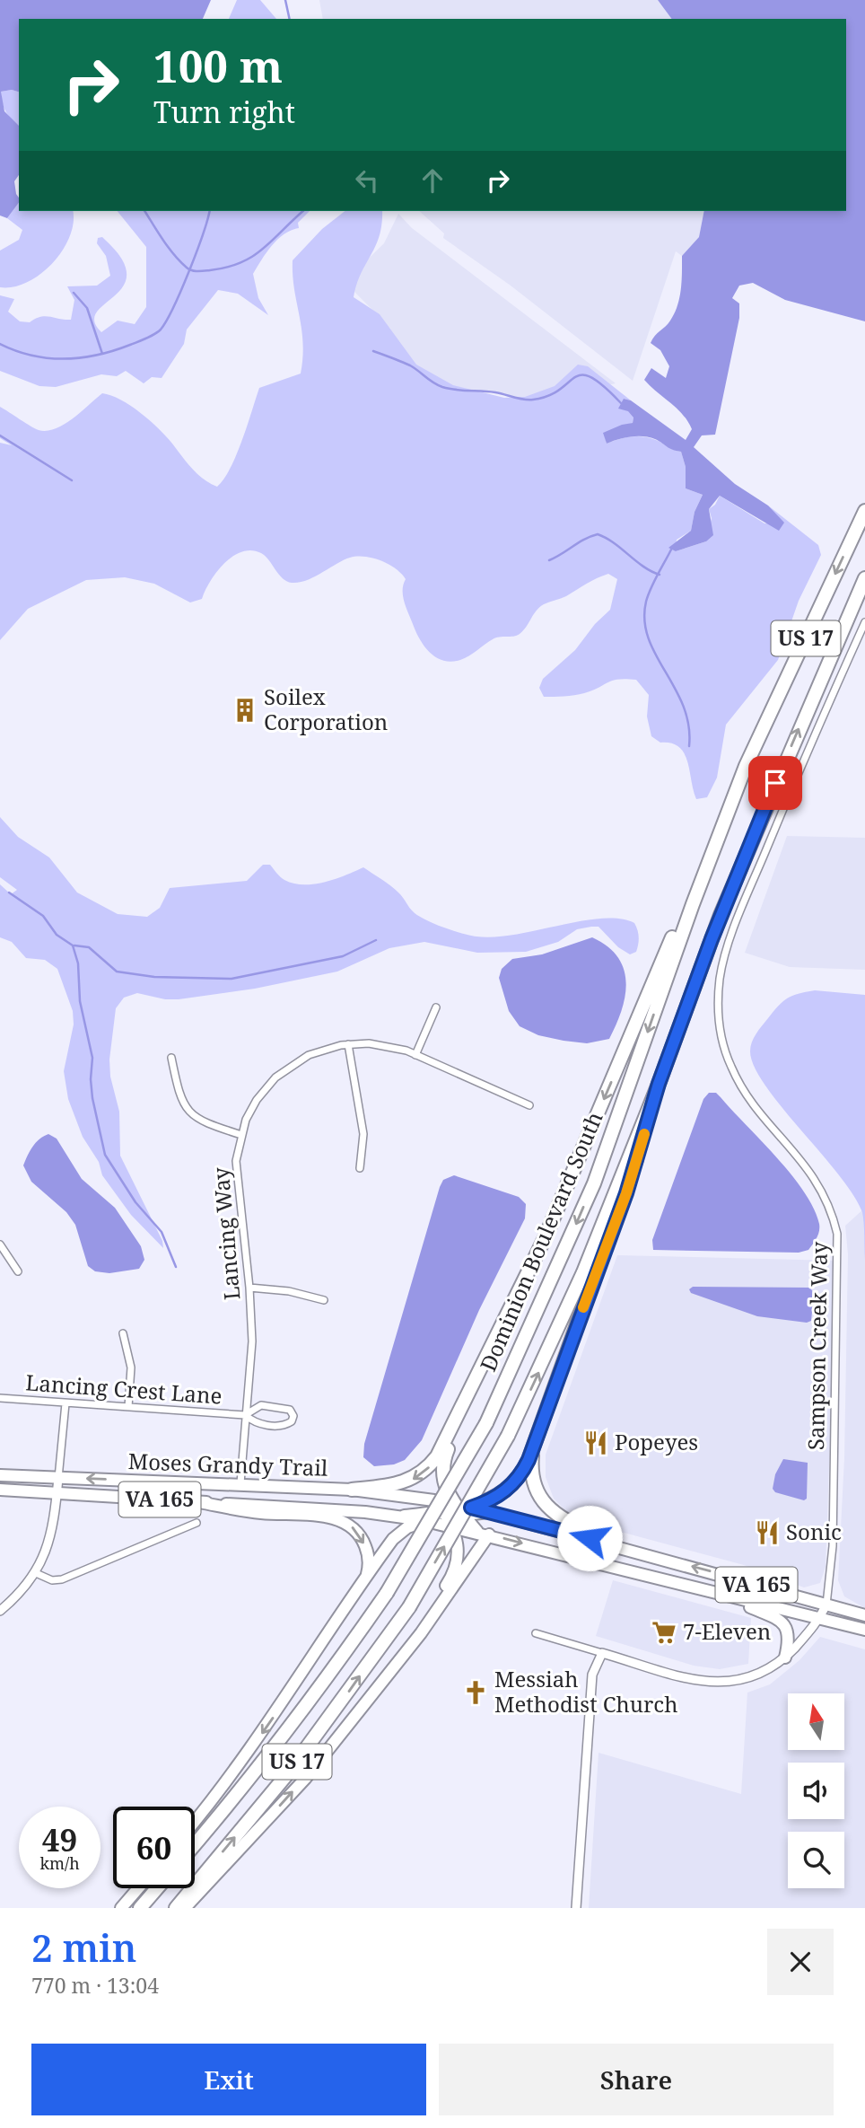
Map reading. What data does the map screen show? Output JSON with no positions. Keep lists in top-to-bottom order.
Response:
{
  "streets": {
    "highway": ["US 17", "Dominion Boulevard South"],
    "main road": ["Moses Grandy Trail", "VA 165"],
    "street": ["Lancing Way", "Sampson Creek Way", "Lancing Crest Lane"]
  },
  "crossings": [
    ["Lancing Way", "Lancing Crest Lane"],
    ["Lancing Way", "Moses Grandy Trail"],
    ["Sampson Creek Way", "VA 165"],
    ["Moses Grandy Trail", "VA 165"]
  ],
  "places": {
    "building": ["Soilex Corporation"],
    "restaurant": ["Popeyes", "Sonic"],
    "supermarket": ["7-Eleven"],
    "church": ["Messiah Methodist Church"]
  },
  "north": "top",
  "page": {
    "turn": ["100 m", "Turn right"],
    "speed": "49 km/h",
    "limit": "60",
    "heading": ["2 min", "770 m · 13:04"],
    "buttons": ["Exit", "Share"]
  }
}
